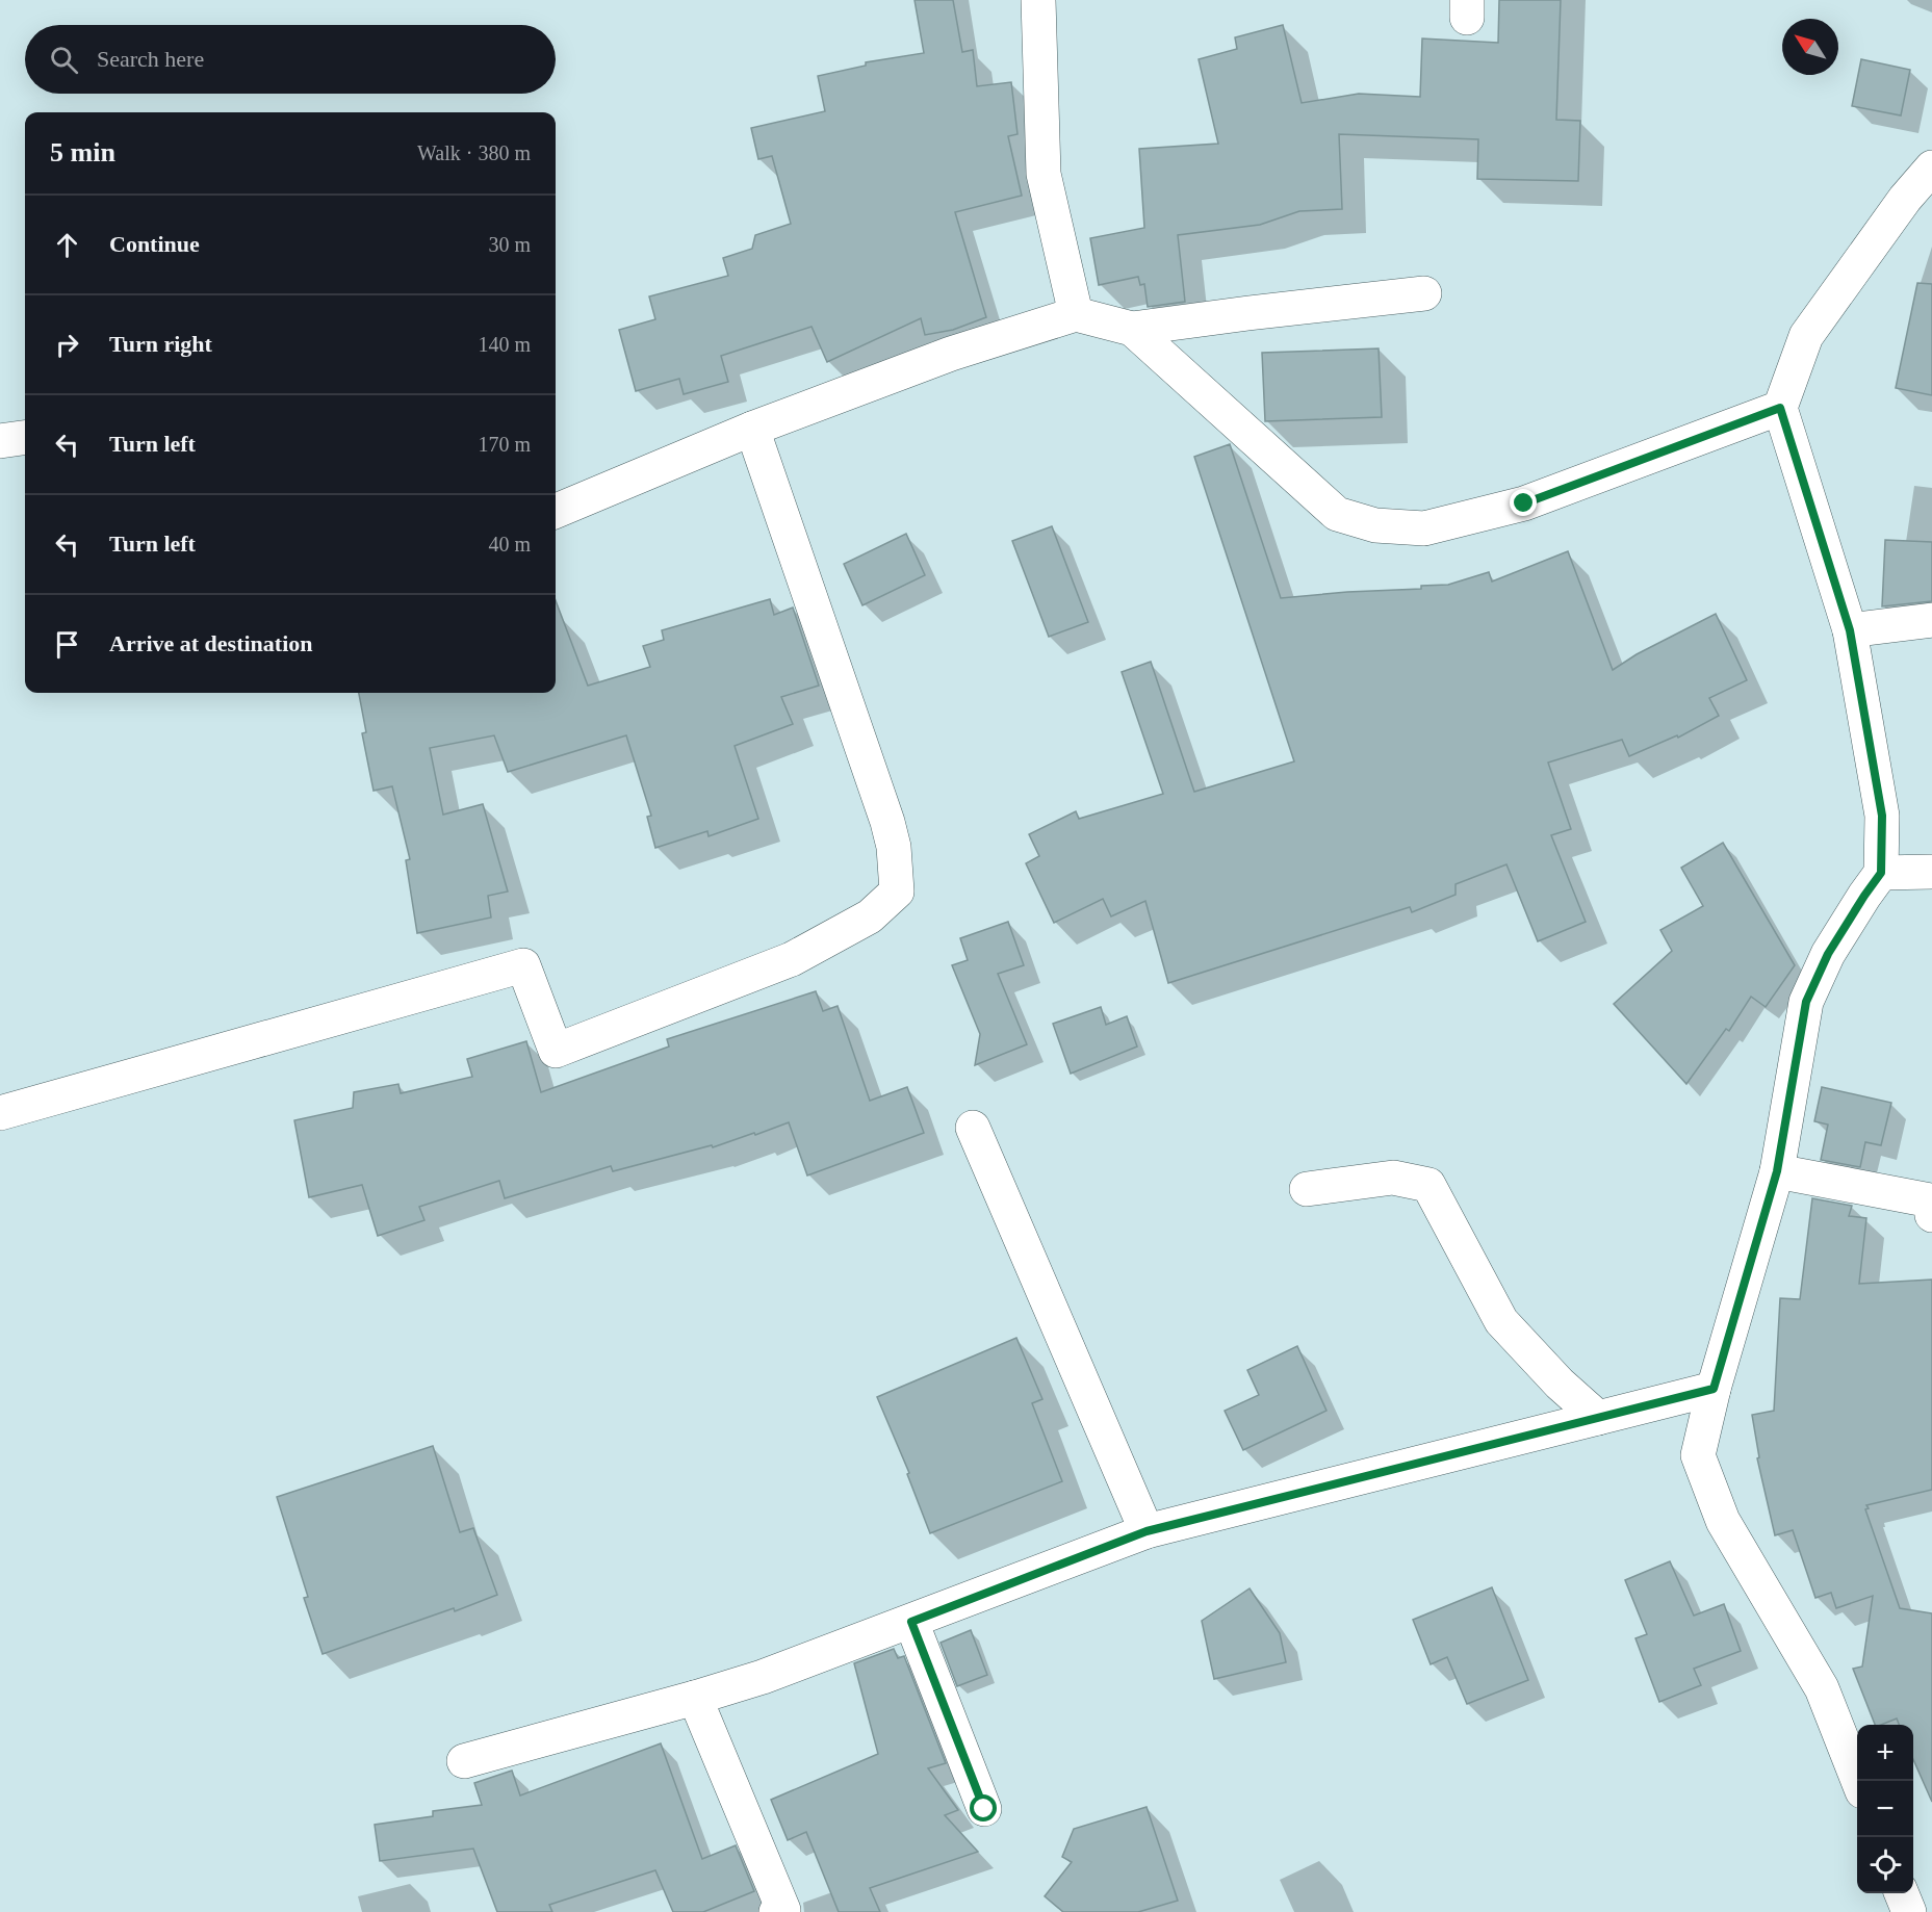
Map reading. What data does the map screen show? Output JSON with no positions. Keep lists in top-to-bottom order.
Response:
{
  "north": "top left",
  "page": {
    "search": "Search here",
    "heading": ["5 min", "Walk · 380 m"],
    "list": [
      ["Continue", "30 m"],
      ["Turn right", "140 m"],
      ["Turn left", "170 m"],
      ["Turn left", "40 m"],
      "Arrive at destination"
    ],
    "map_buttons": ["+", "−"]
  }
}
